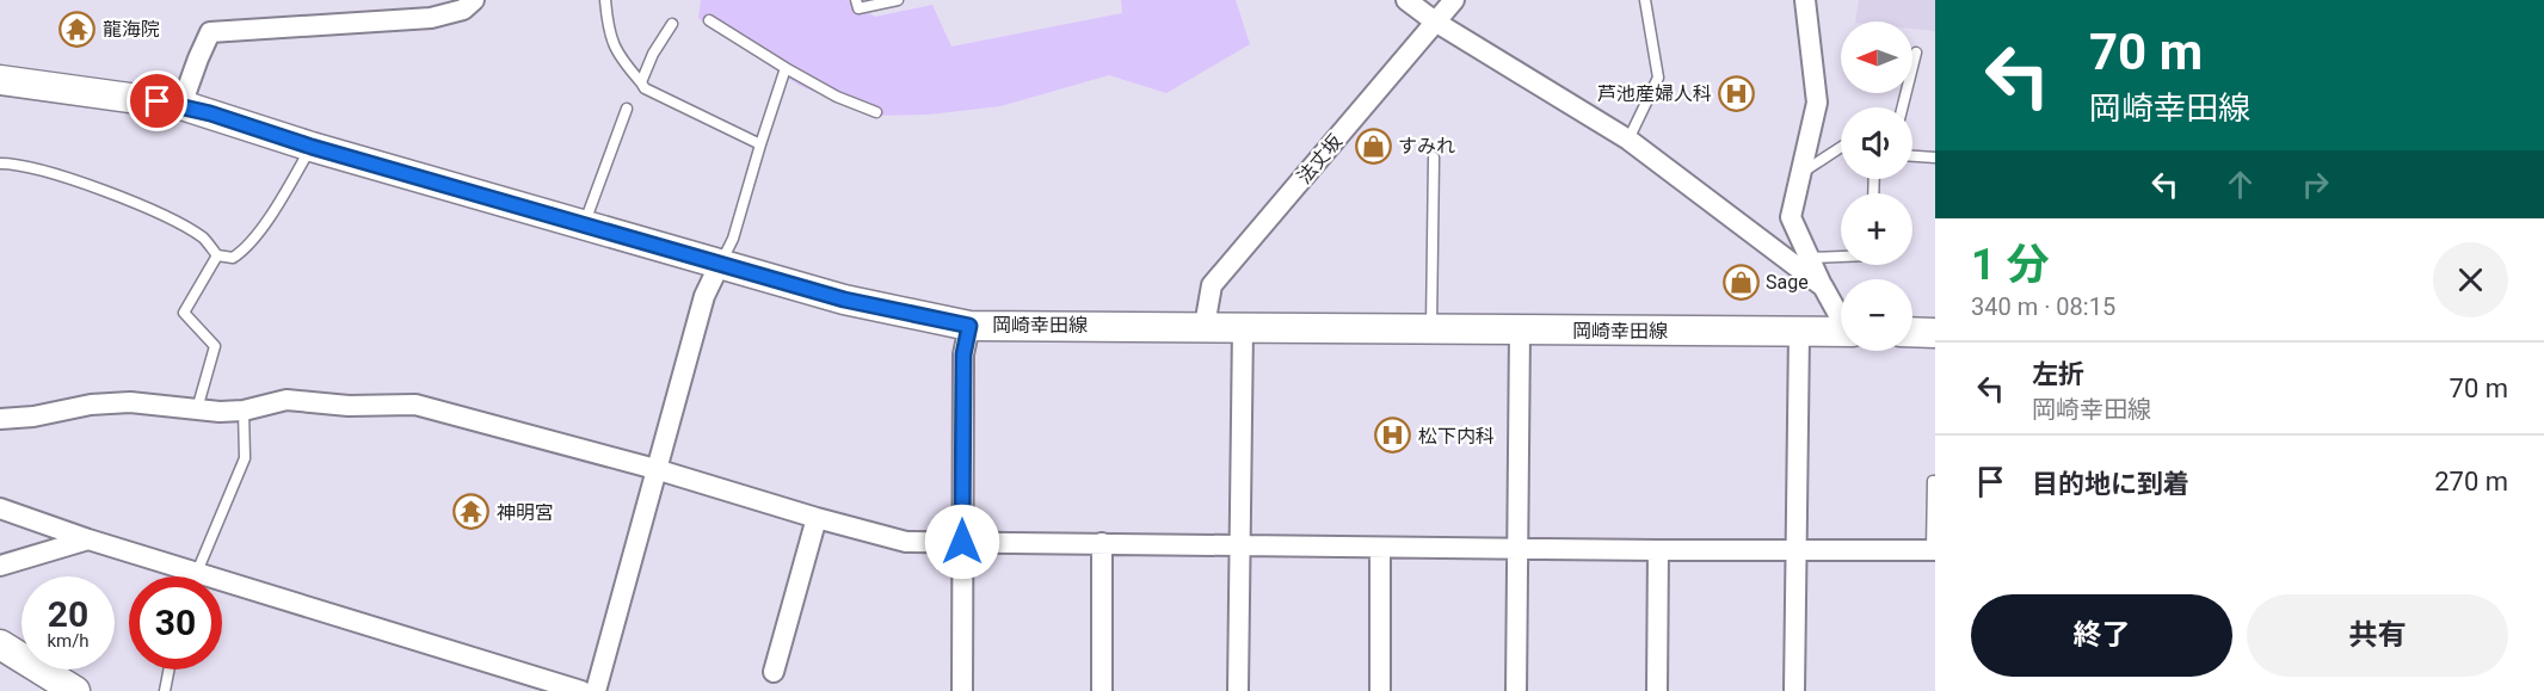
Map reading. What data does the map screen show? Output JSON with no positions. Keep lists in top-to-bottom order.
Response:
{
  "streets": {
    "main road": ["岡崎幸田線"],
    "street": ["法丈坂"]
  },
  "crossings": [
    ["法丈坂", "岡崎幸田線"]
  ],
  "places": {
    "temple": ["龍海院", "神明宮"],
    "hospital": ["芦池産婦人科", "松下内科"],
    "shop": ["すみれ", "Sage"]
  },
  "north": "left",
  "page": {
    "turn": ["70 m", "岡崎幸田線"],
    "map_buttons": ["+", "−"],
    "heading": ["1 分", "340 m · 08:15"],
    "list": [
      {
        "name": "左折",
        "note": "岡崎幸田線",
        "value": "70 m"
      },
      {
        "name": "目的地に到着",
        "value": "270 m"
      }
    ],
    "speed": "20 km/h",
    "limit": "30",
    "buttons": ["終了", "共有"]
  }
}
